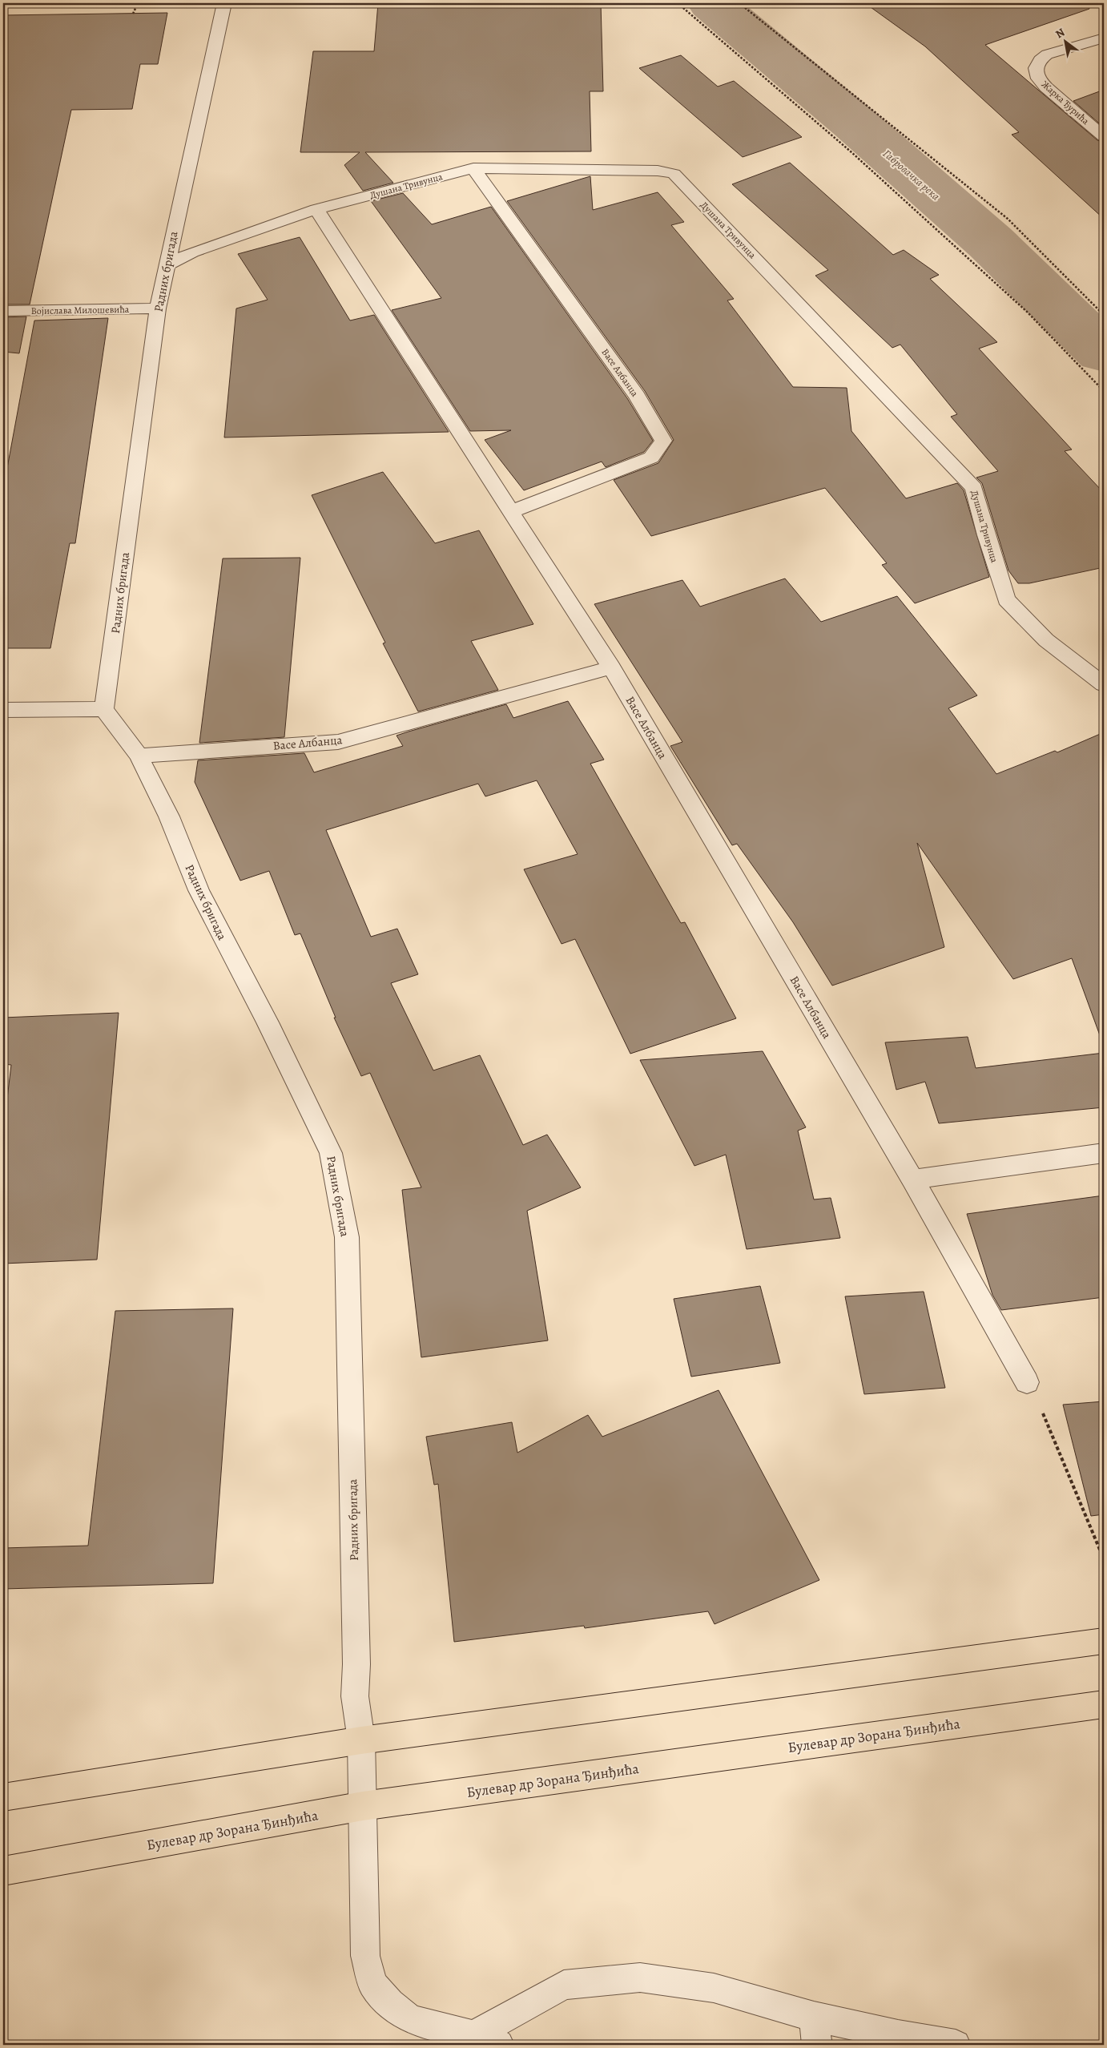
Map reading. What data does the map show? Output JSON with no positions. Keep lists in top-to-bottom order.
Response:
{
  "streets": {
    "main road": ["Булевар др Зорана Ђинђића"],
    "street": [
      "Жарка Ђурића",
      "Душана Тривунца",
      "Радних бригада",
      "Војислава Милошевића",
      "Васе Албанца"
    ]
  },
  "crossings": [
    ["Душана Тривунца", "Радних бригада"],
    ["Душана Тривунца", "Васе Албанца"],
    ["Радних бригада", "Војислава Милошевића"],
    ["Радних бригада", "Васе Албанца"],
    ["Радних бригада", "Булевар др Зорана Ђинђића"]
  ],
  "water": ["Габровачка река"],
  "north": "top left"
}
